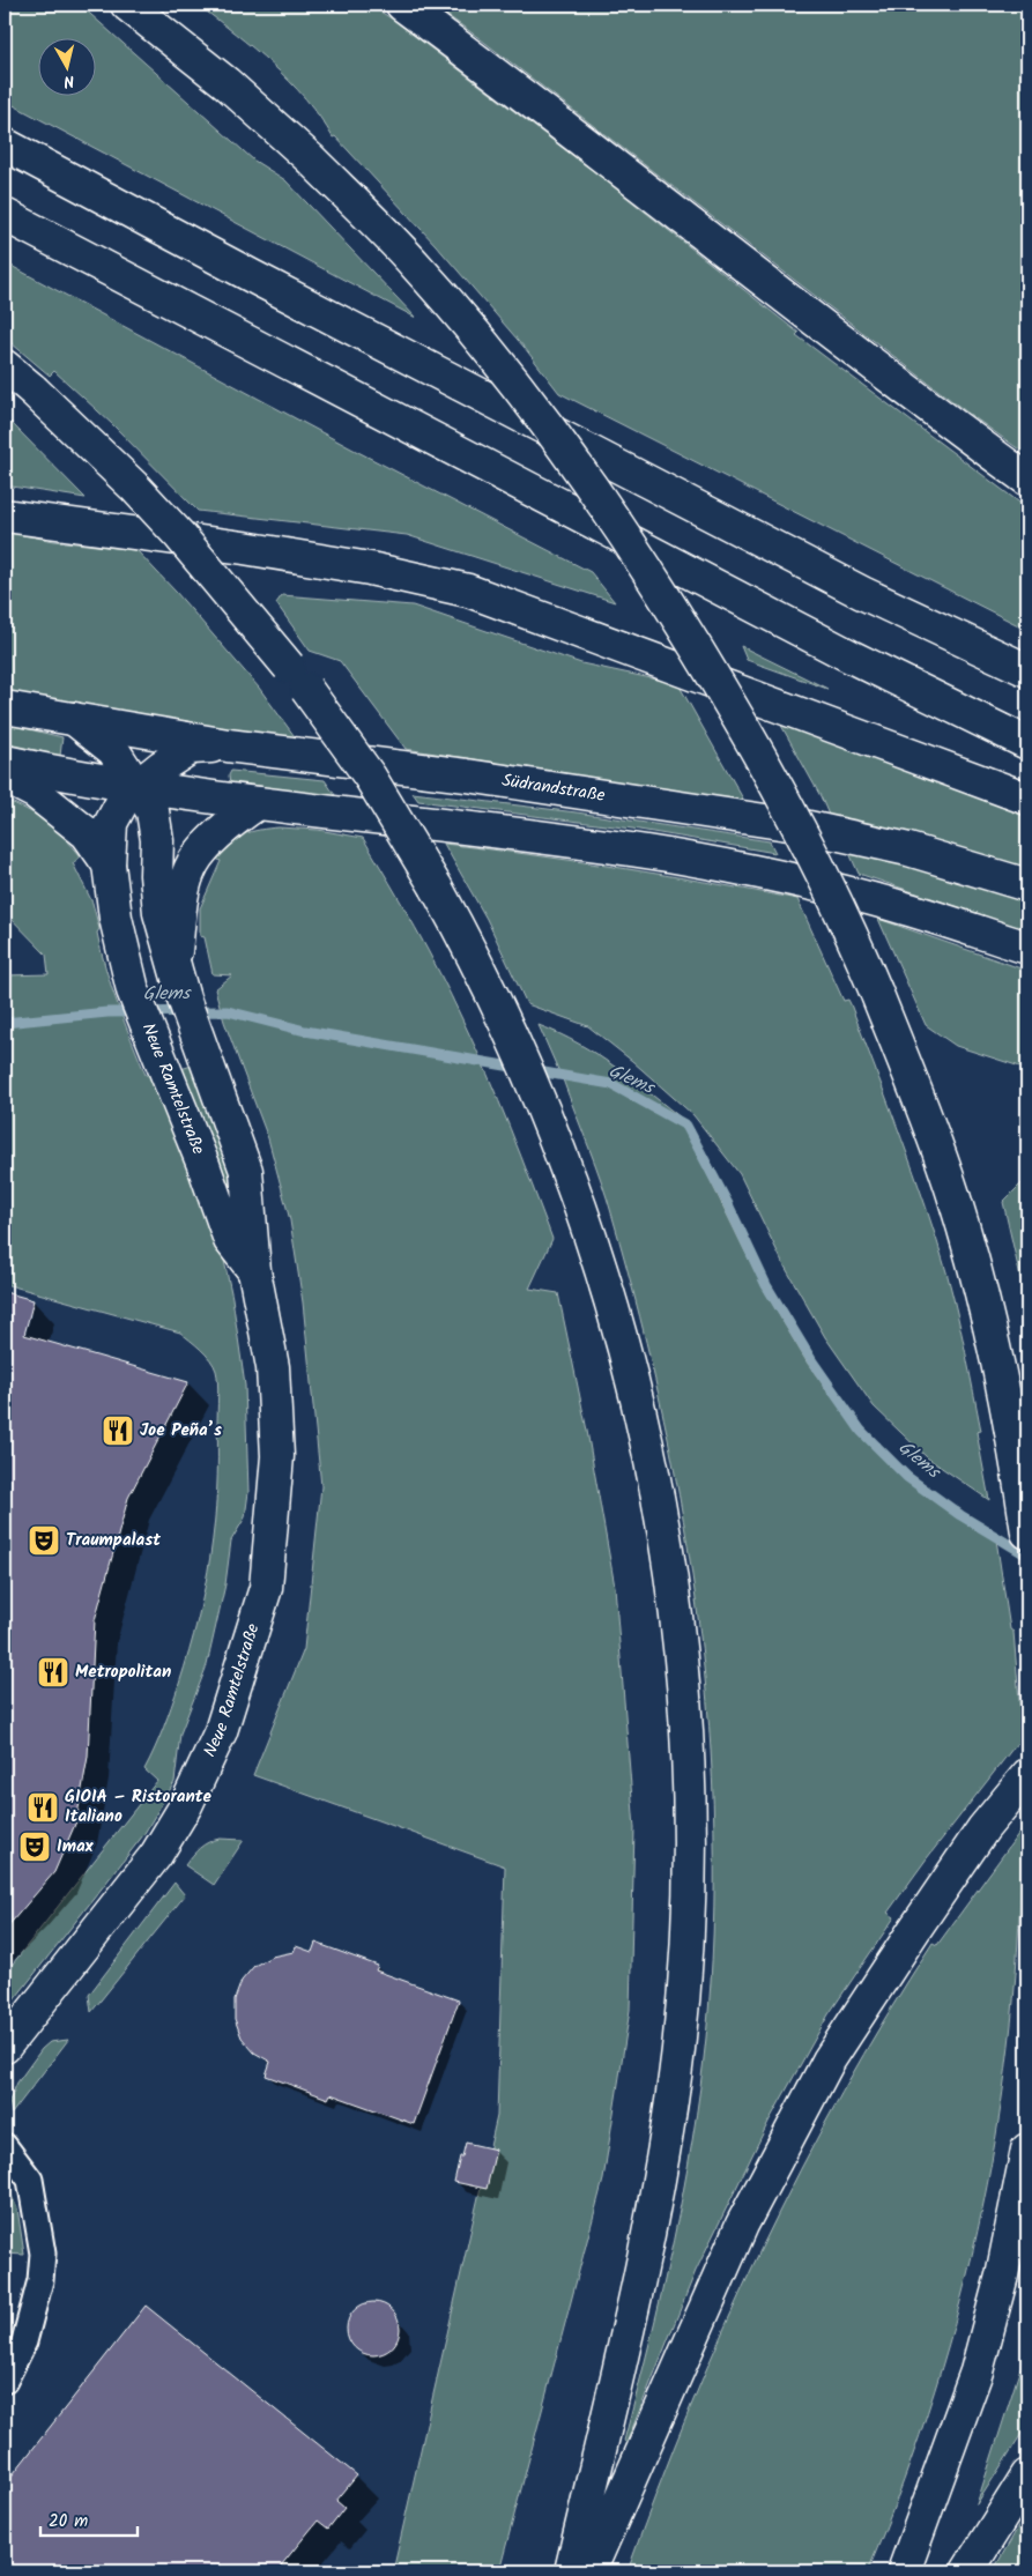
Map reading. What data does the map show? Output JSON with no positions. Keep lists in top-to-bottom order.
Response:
{
  "streets": {
    "main road": ["Südrandstraße", "Neue Ramtelstraße"]
  },
  "water": ["Glems"],
  "places": {
    "restaurant": ["Joe Peña’s", "Metropolitan", "GIOIA – Ristorante Italiano"],
    "theatre": ["Traumpalast", "Imax"]
  },
  "scale_bar": "20 m",
  "north": "bottom"
}
